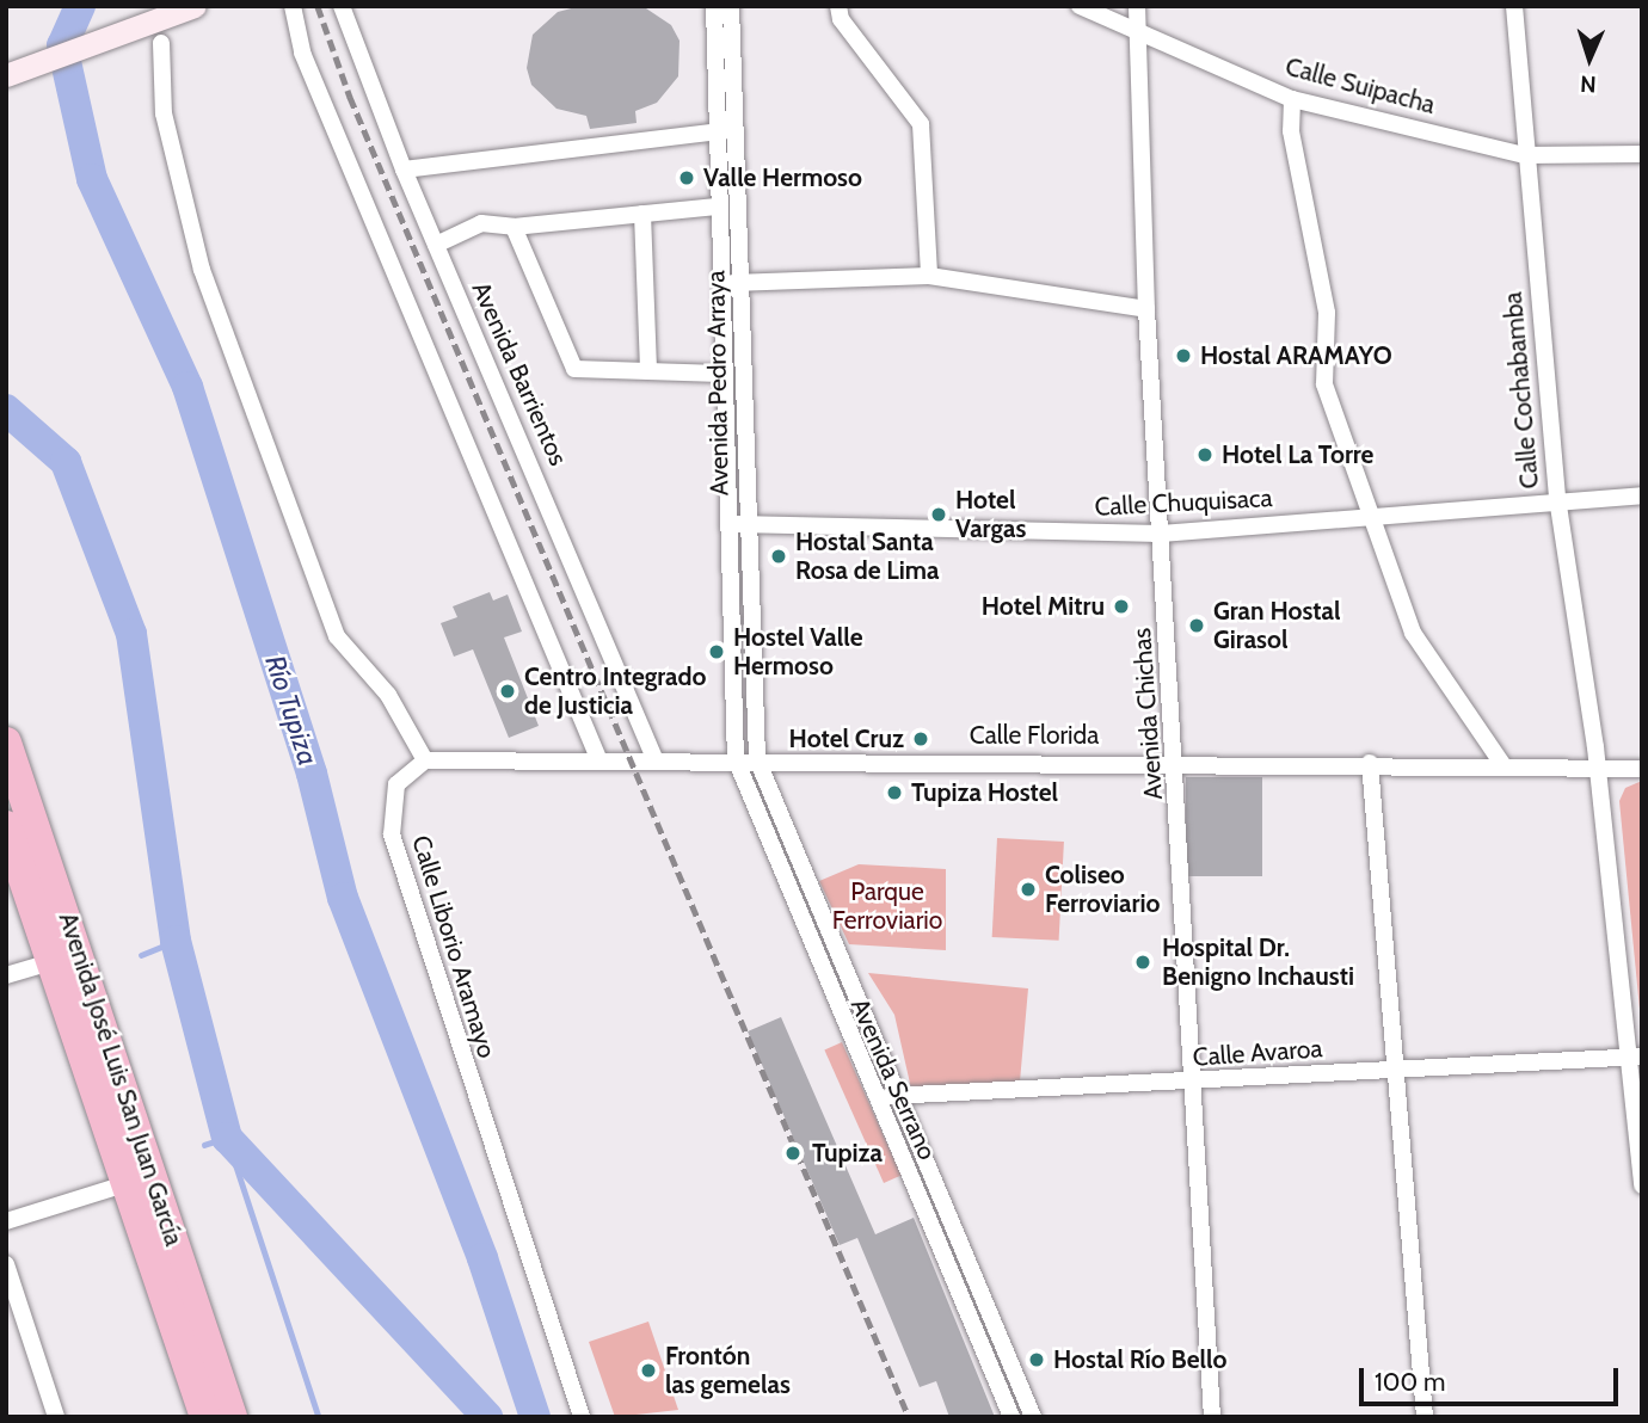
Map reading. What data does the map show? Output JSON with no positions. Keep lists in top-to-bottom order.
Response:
{
  "streets": {
    "highway": ["Avenida José Luis San Juan García"],
    "street": [
      "Calle Suipacha",
      "Avenida Barrientos",
      "Avenida Pedro Arraya",
      "Calle Cochabamba",
      "Calle Chuquisaca",
      "Avenida Chichas",
      "Calle Florida",
      "Calle Liborio Aramayo",
      "Calle Avaroa",
      "Avenida Serrano"
    ]
  },
  "crossings": [
    ["Calle Suipacha", "Calle Cochabamba"],
    ["Calle Suipacha", "Avenida Chichas"],
    ["Avenida Barrientos", "Calle Florida"],
    ["Avenida Pedro Arraya", "Calle Chuquisaca"],
    ["Avenida Pedro Arraya", "Calle Florida"],
    ["Avenida Pedro Arraya", "Avenida Serrano"],
    ["Calle Cochabamba", "Calle Chuquisaca"],
    ["Calle Cochabamba", "Calle Florida"],
    ["Calle Cochabamba", "Calle Avaroa"],
    ["Calle Chuquisaca", "Avenida Chichas"],
    ["Avenida Chichas", "Calle Florida"],
    ["Avenida Chichas", "Calle Avaroa"],
    ["Calle Florida", "Calle Liborio Aramayo"],
    ["Calle Florida", "Avenida Serrano"],
    ["Calle Avaroa", "Avenida Serrano"]
  ],
  "water": ["Río Tupiza"],
  "parks": ["Parque Ferroviario"],
  "places": [
    "Valle Hermoso",
    "Hostal ARAMAYO",
    "Hotel La Torre",
    "Hotel Vargas",
    "Hostal Santa Rosa de Lima",
    "Hotel Mitru",
    "Gran Hostal Girasol",
    "Hostel Valle Hermoso",
    "Centro Integrado de Justicia",
    "Hotel Cruz",
    "Tupiza Hostel",
    "Coliseo Ferroviario",
    "Hospital Dr. Benigno Inchausti",
    "Tupiza",
    "Hostal Río Bello",
    "Frontón las gemelas"
  ],
  "scale_bar": "100 m",
  "north": "bottom"
}
